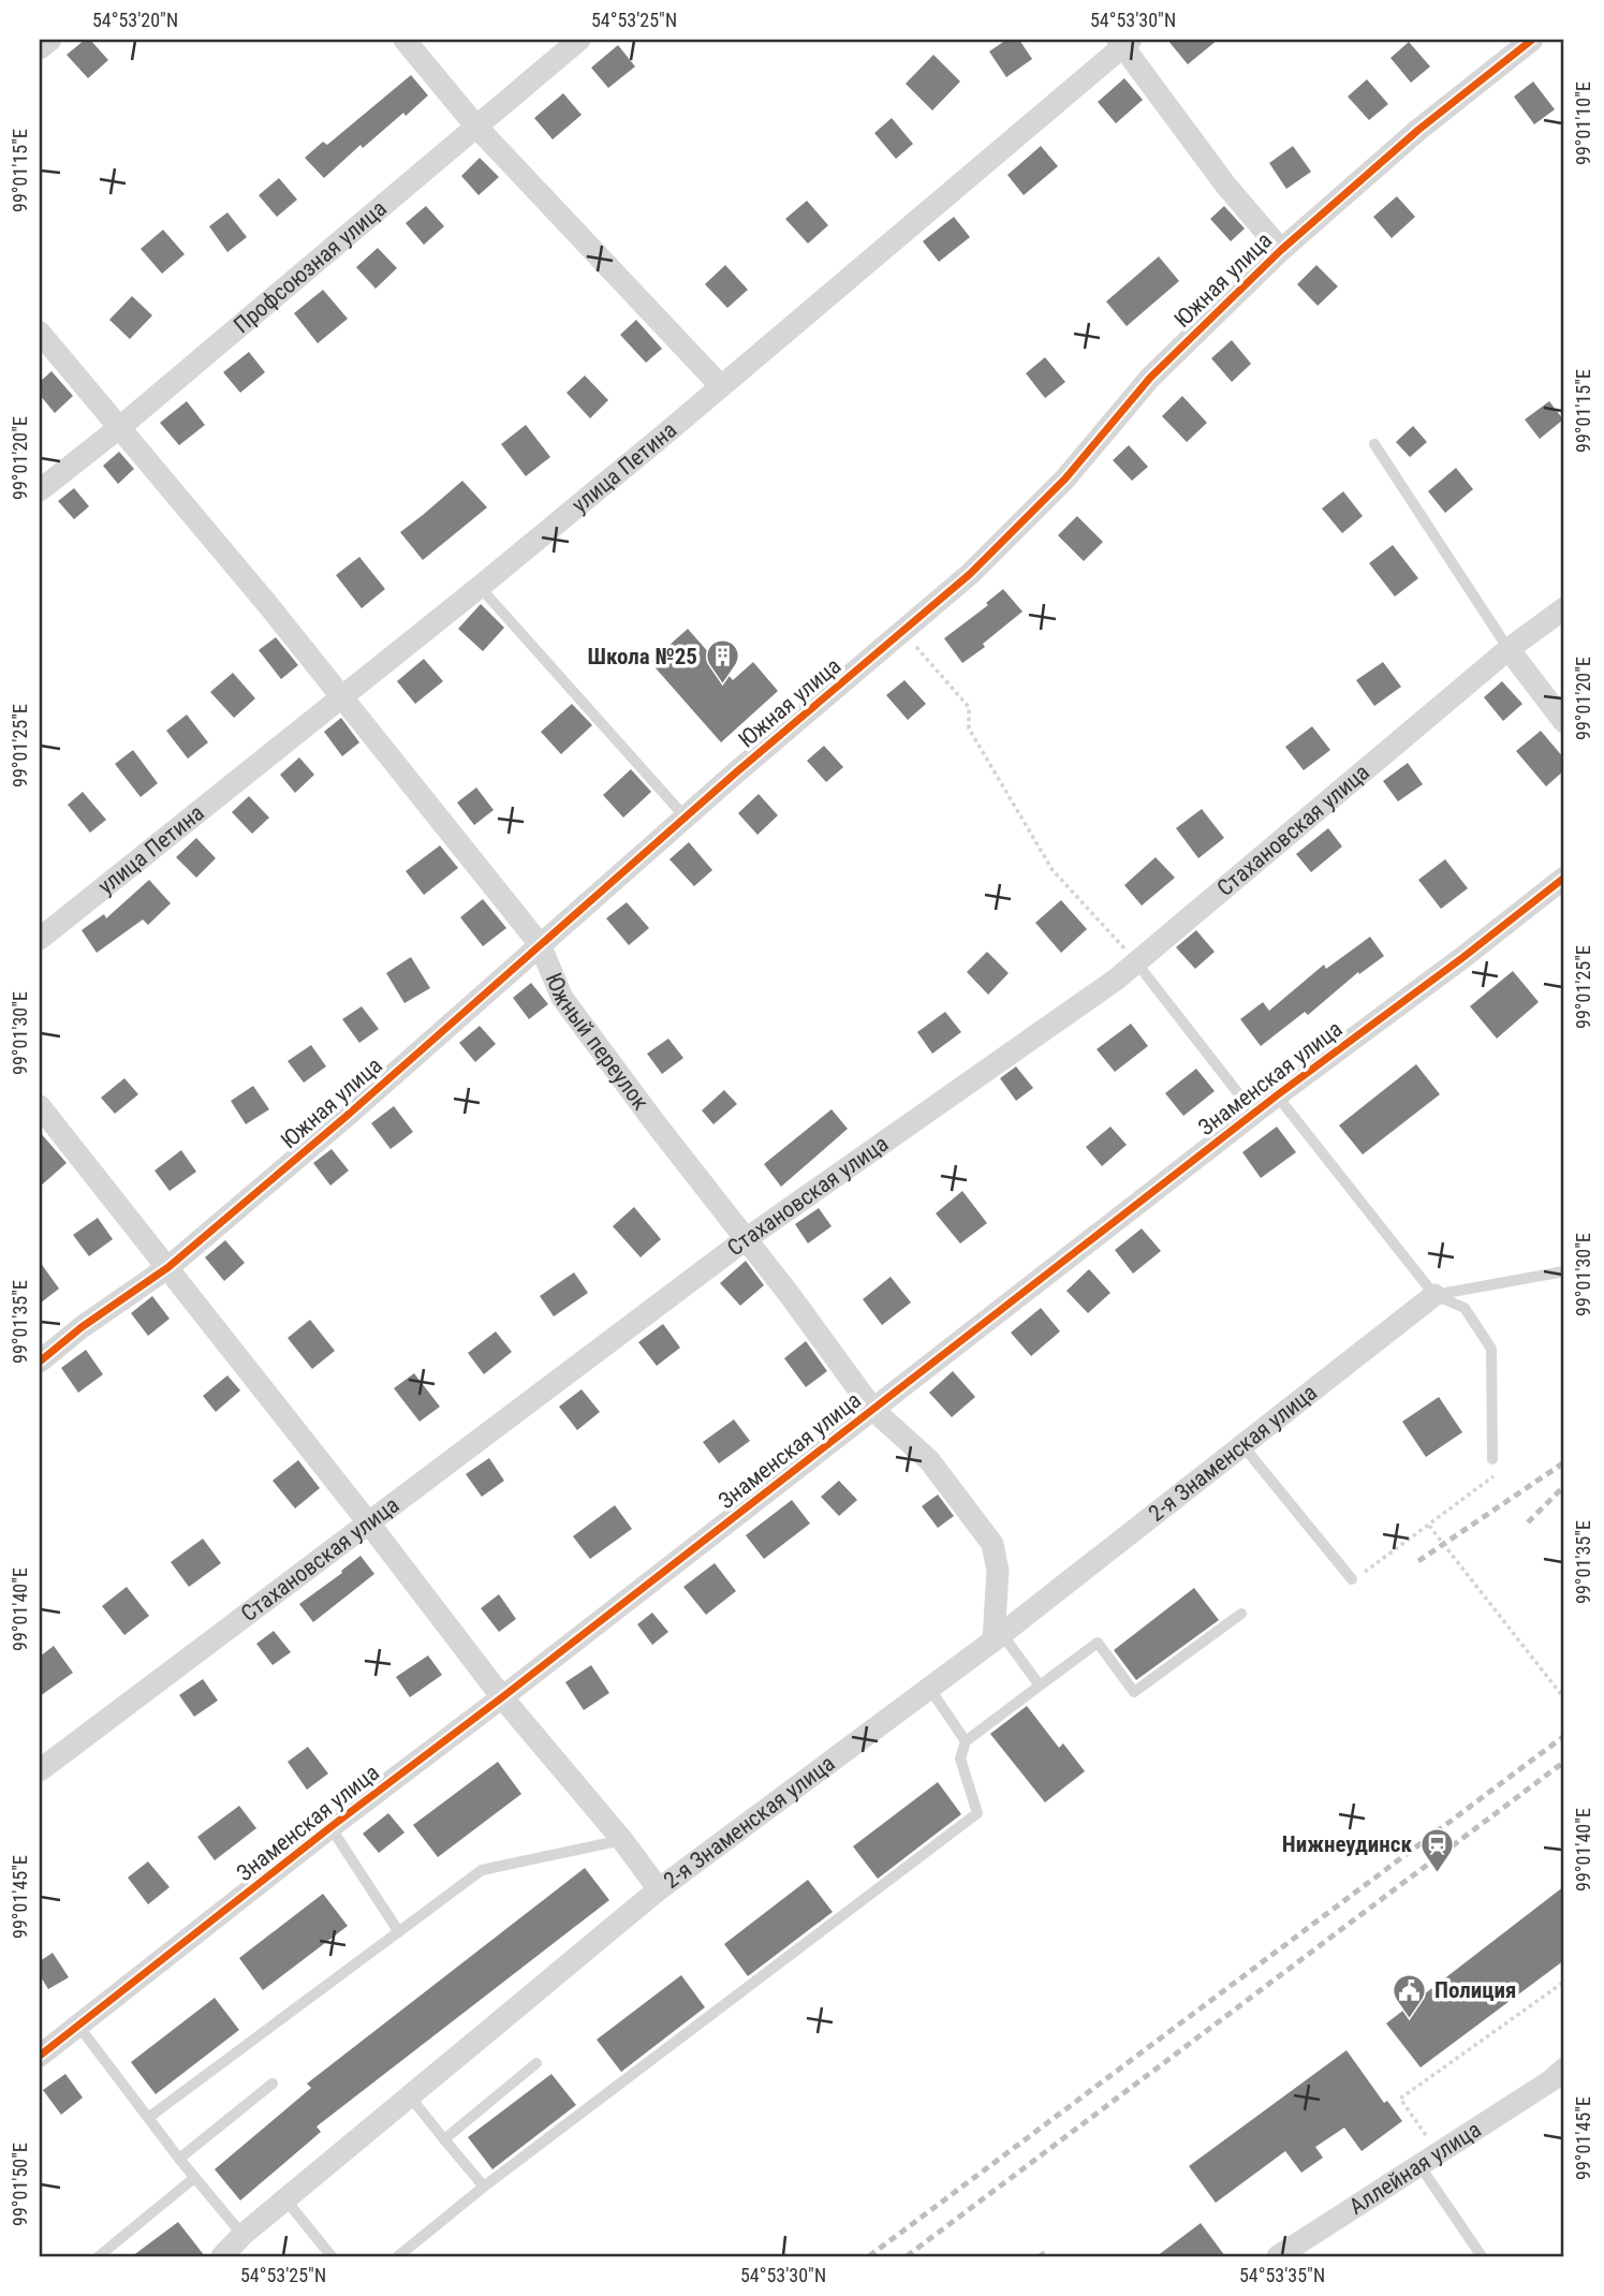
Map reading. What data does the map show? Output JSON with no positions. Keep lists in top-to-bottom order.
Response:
{
  "streets": {
    "street": [
      "Профсоюзная улица",
      "Южная улица",
      "улица Петина",
      "Стахановская улица",
      "Южный переулок",
      "Знаменская улица",
      "2-я Знаменская улица",
      "Аллейная улица"
    ]
  },
  "crossings": [
    ["Профсоюзная улица", "Южный переулок"],
    ["Южная улица", "Южный переулок"],
    ["улица Петина", "Южный переулок"],
    ["Стахановская улица", "Южный переулок"],
    ["Южный переулок", "Знаменская улица"],
    ["Южный переулок", "2-я Знаменская улица"]
  ],
  "places": {
    "building": ["Школа №25"],
    "station": ["Нижнеудинск"],
    "public building": ["Полиция"]
  },
  "coordinates": [
    "54°53'20\"N",
    "54°53'25\"N",
    "54°53'30\"N",
    "99°01'10\"E",
    "99°01'15\"E",
    "99°01'20\"E",
    "99°01'25\"E",
    "99°01'30\"E",
    "99°01'35\"E",
    "99°01'40\"E",
    "99°01'45\"E",
    "99°01'50\"E",
    "54°53'35\"N"
  ]
}
